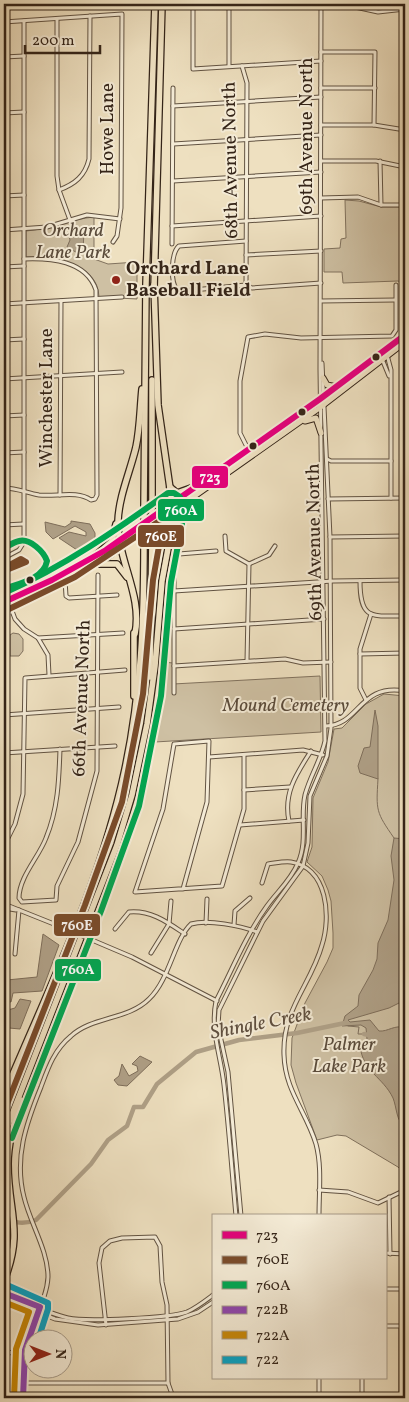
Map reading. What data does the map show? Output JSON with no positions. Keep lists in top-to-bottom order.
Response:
{
  "streets": {
    "street": [
      "Howe Lane",
      "69th Avenue North",
      "68th Avenue North",
      "Winchester Lane",
      "66th Avenue North"
    ]
  },
  "water": ["Shingle Creek"],
  "parks": ["Orchard Lane Park", "Mound Cemetery", "Palmer Lake Park"],
  "places": ["Orchard Lane Baseball Field"],
  "lines": [
    "transit line 723",
    "transit line 760A",
    "transit line 760E",
    "transit line 722",
    "transit line 722B",
    "transit line 722A"
  ],
  "legend": [
    "723",
    "760E",
    "760A",
    "722B",
    "722A",
    "722"
  ],
  "scale_bar": "200 m",
  "north": "right"
}
